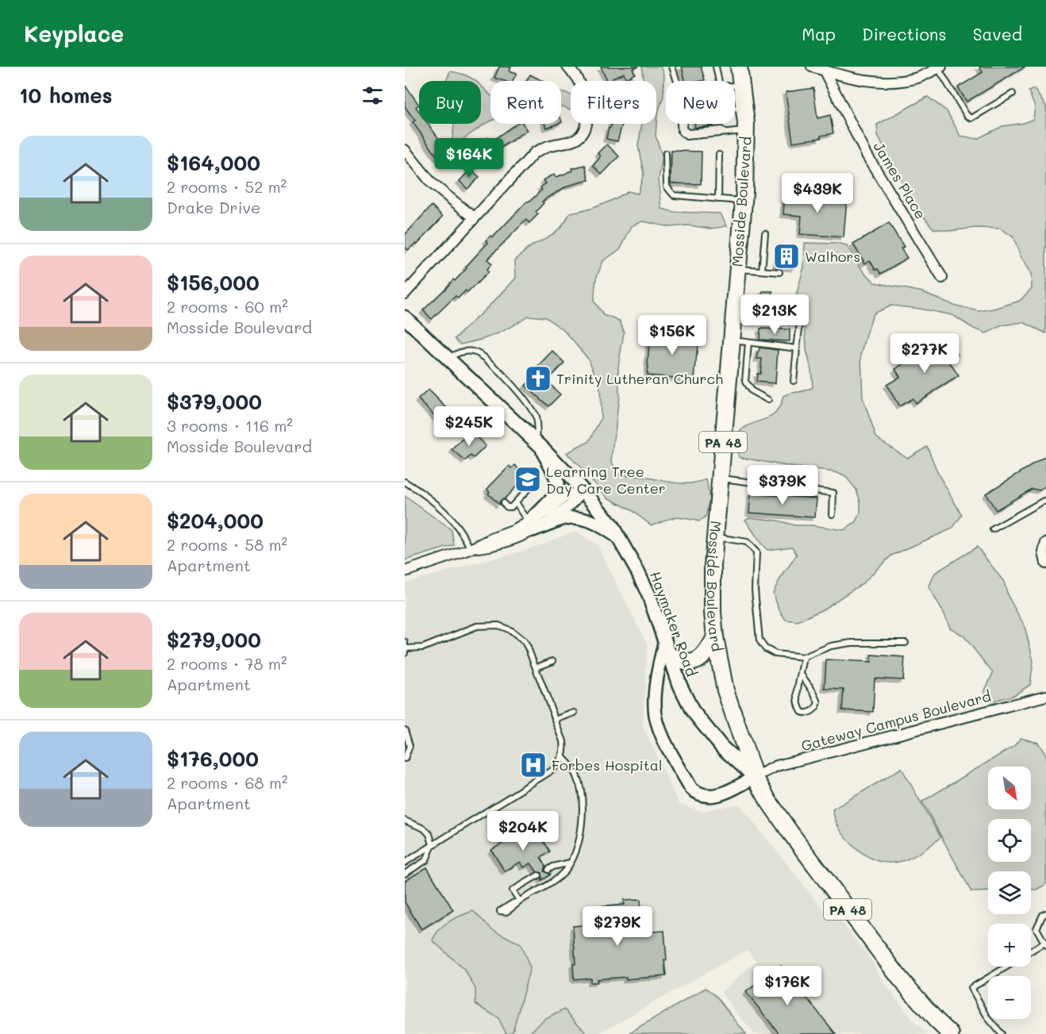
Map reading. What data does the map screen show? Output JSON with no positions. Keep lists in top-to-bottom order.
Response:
{
  "streets": {
    "main road": ["Mosside Boulevard", "PA 48", "Haymaker Road"],
    "street": ["James Place", "Gateway Campus Boulevard"]
  },
  "crossings": [
    ["Mosside Boulevard", "Haymaker Road"],
    ["Mosside Boulevard", "Gateway Campus Boulevard"],
    ["Haymaker Road", "Gateway Campus Boulevard"]
  ],
  "places": {
    "building": ["Walhors"],
    "church": ["Trinity Lutheran Church"],
    "school or university": ["Learning Tree Day Care Center"],
    "hospital": ["Forbes Hospital"]
  },
  "north": "bottom right",
  "page": {
    "header": "Keyplace",
    "nav": ["Map", "Directions", "Saved"],
    "heading": "10 homes",
    "chip": [
      "Buy",
      "Rent",
      "Filters",
      "New"
    ],
    "list": [
      {
        "name": "$164,000",
        "note": "2 rooms · 52 m² · Drake Drive"
      },
      {
        "name": "$156,000",
        "note": "2 rooms · 60 m² · Mosside Boulevard"
      },
      {
        "name": "$379,000",
        "note": "3 rooms · 116 m² · Mosside Boulevard"
      },
      {
        "name": "$204,000",
        "note": "2 rooms · 58 m² · Apartment"
      },
      {
        "name": "$279,000",
        "note": "2 rooms · 78 m² · Apartment"
      },
      {
        "name": "$176,000",
        "note": "2 rooms · 68 m² · Apartment"
      }
    ],
    "price": [
      "$164K",
      "$439K",
      "$213K",
      "$156K",
      "$277K",
      "$245K",
      "$379K",
      "$204K",
      "$279K",
      "$176K"
    ],
    "map_buttons": ["+", "−"]
  }
}
